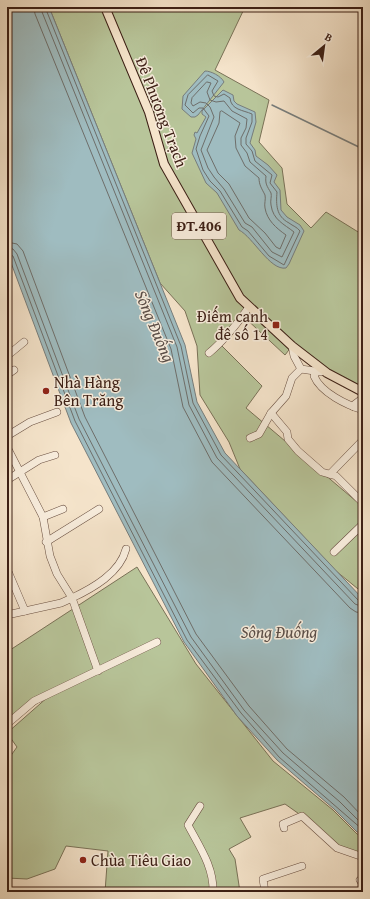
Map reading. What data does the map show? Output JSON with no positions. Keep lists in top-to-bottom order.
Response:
{
  "streets": {
    "main road": ["Đê Phương Trạch", "ĐT.406"]
  },
  "water": ["Sông Đuống"],
  "places": {
    "transit": ["Điếm canh đê số 14"],
    "other": ["Nhà Hàng Bên Trăng", "Chùa Tiêu Giao"]
  },
  "north": "top right"
}
